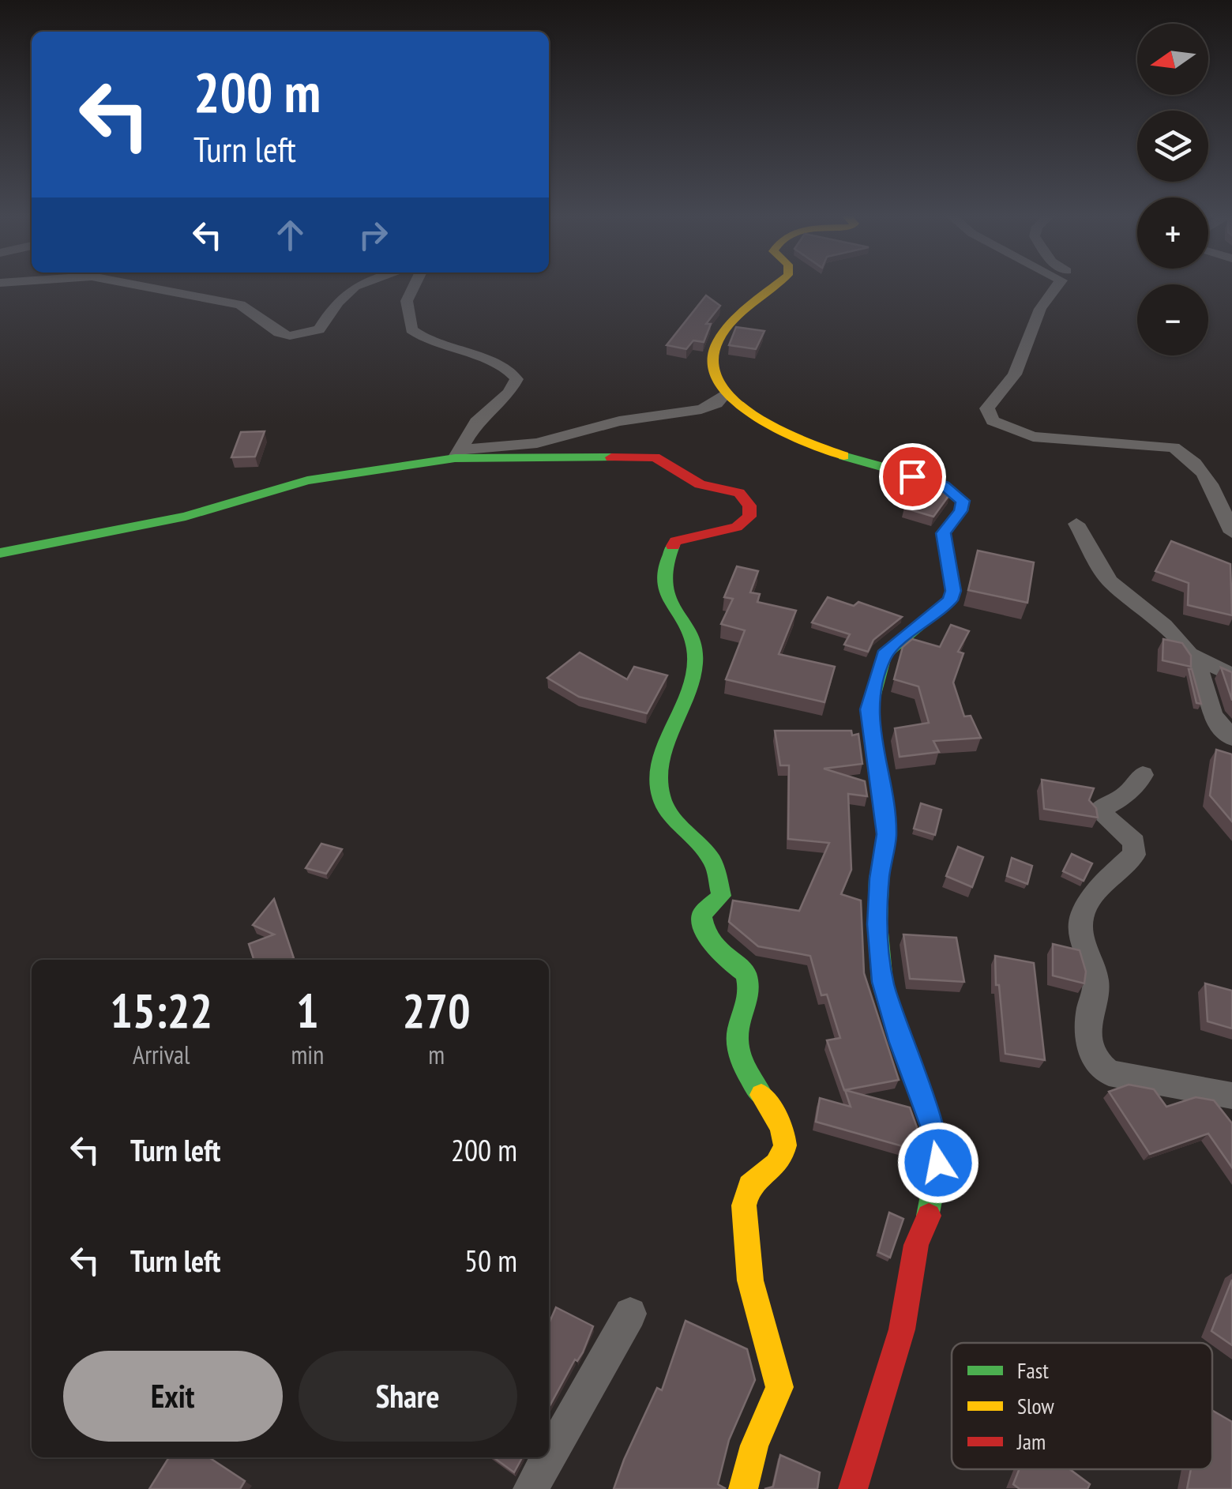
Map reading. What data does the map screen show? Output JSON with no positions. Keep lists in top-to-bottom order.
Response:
{
  "legend": ["Fast", "Slow", "Jam"],
  "north": "left",
  "page": {
    "map_buttons": ["+", "−"],
    "turn": ["200 m", "Turn left"],
    "eta": [
      "15:22",
      "Arrival",
      "1",
      "min",
      "270",
      "m"
    ],
    "list": [
      {
        "name": "Turn left",
        "value": "200 m"
      },
      {
        "name": "Turn left",
        "value": "50 m"
      }
    ],
    "buttons": ["Exit", "Share"]
  }
}
